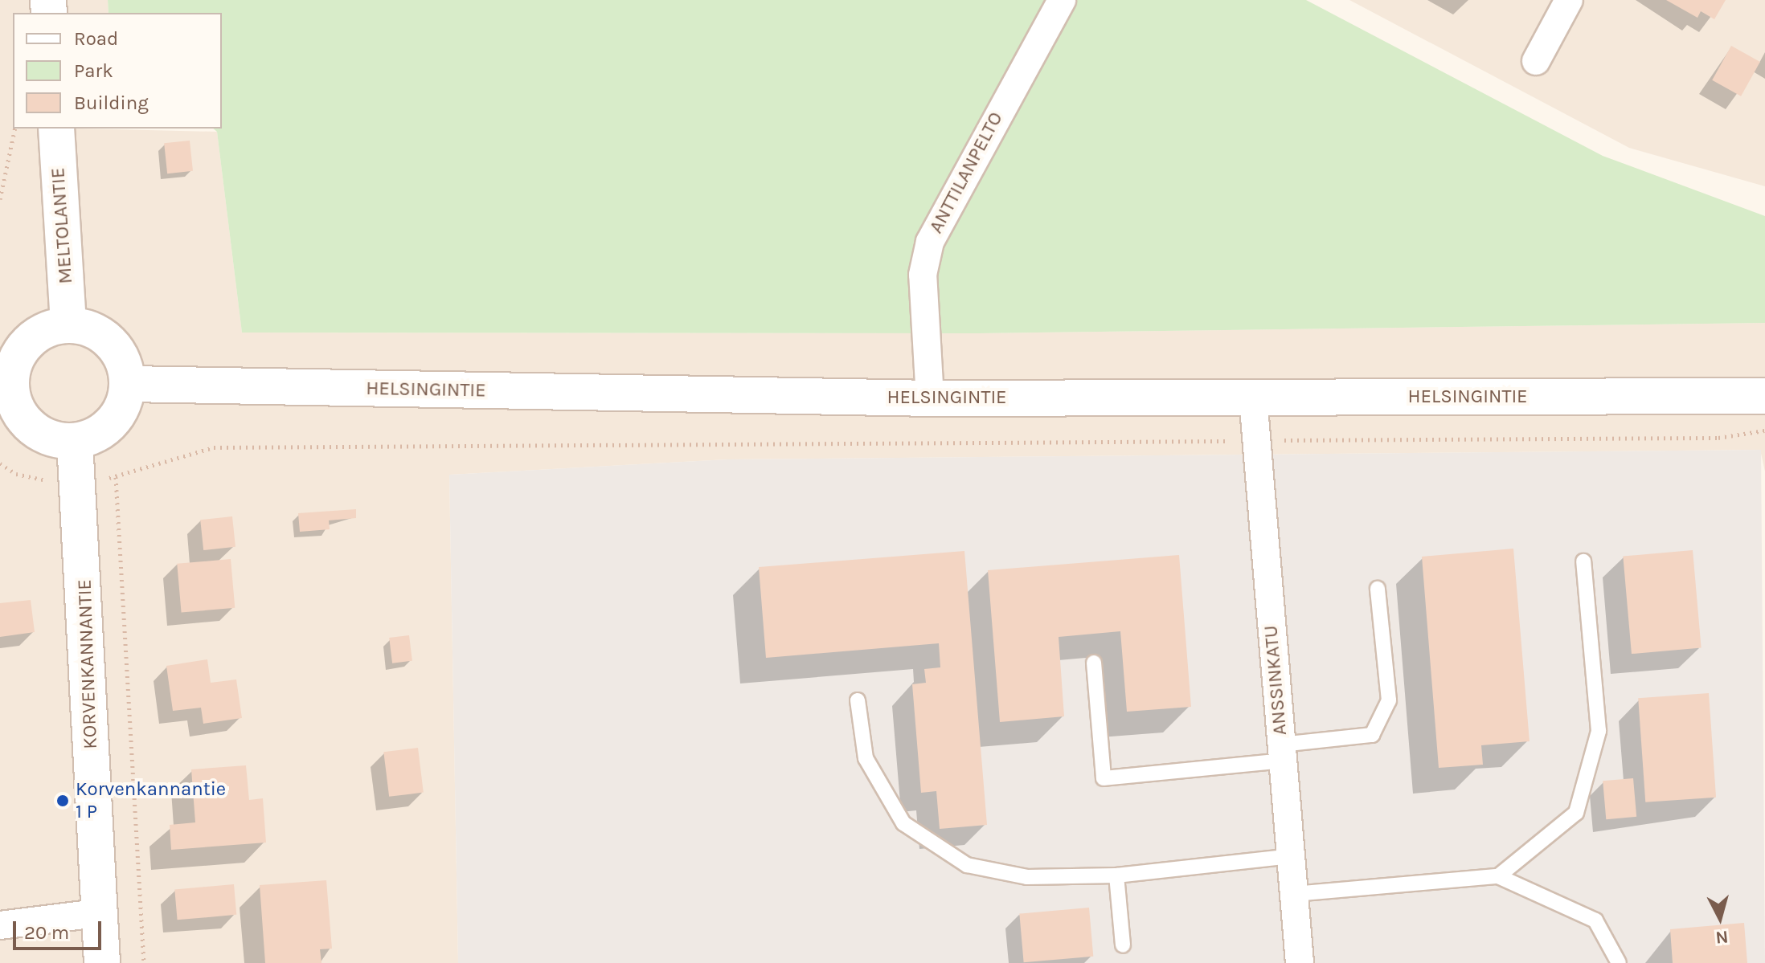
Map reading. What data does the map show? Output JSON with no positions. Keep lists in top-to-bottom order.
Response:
{
  "streets": {
    "main road": ["MELTOLANTIE", "HELSINGINTIE", "KORVENKANNANTIE"],
    "street": ["ANTTILANPELTO", "ANSSINKATU"]
  },
  "crossings": [
    ["ANTTILANPELTO", "HELSINGINTIE"],
    ["MELTOLANTIE", "HELSINGINTIE"],
    ["MELTOLANTIE", "KORVENKANNANTIE"],
    ["HELSINGINTIE", "KORVENKANNANTIE"],
    ["HELSINGINTIE", "ANSSINKATU"]
  ],
  "places": ["Korvenkannantie 1 P"],
  "legend": ["Road", "Park", "Building"],
  "scale_bar": "20 m",
  "north": "bottom"
}
